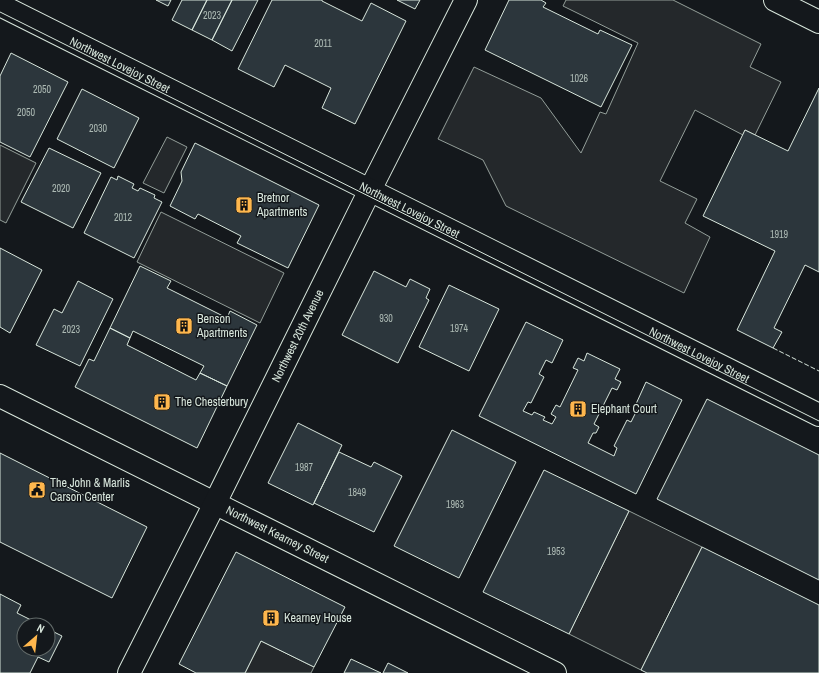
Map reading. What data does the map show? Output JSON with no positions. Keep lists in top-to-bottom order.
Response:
{
  "streets": {
    "street": ["Northwest Lovejoy Street", "Northwest 20th Avenue", "Northwest Kearney Street"]
  },
  "crossings": [
    ["Northwest Lovejoy Street", "Northwest 20th Avenue"],
    ["Northwest 20th Avenue", "Northwest Kearney Street"]
  ],
  "places": {
    "building": [
      "Bretnor Apartments",
      "Benson Apartments",
      "The Chesterbury",
      "Elephant Court",
      "Kearney House"
    ],
    "public building": ["The John & Marlis Carson Center"]
  },
  "house_numbers": [
    "2023",
    "2011",
    "1026",
    "2050",
    "2050",
    "2030",
    "2020",
    "2012",
    "1919",
    "930",
    "1974",
    "2023",
    "1987",
    "1849",
    "1963",
    "1953"
  ],
  "north": "top right"
}
